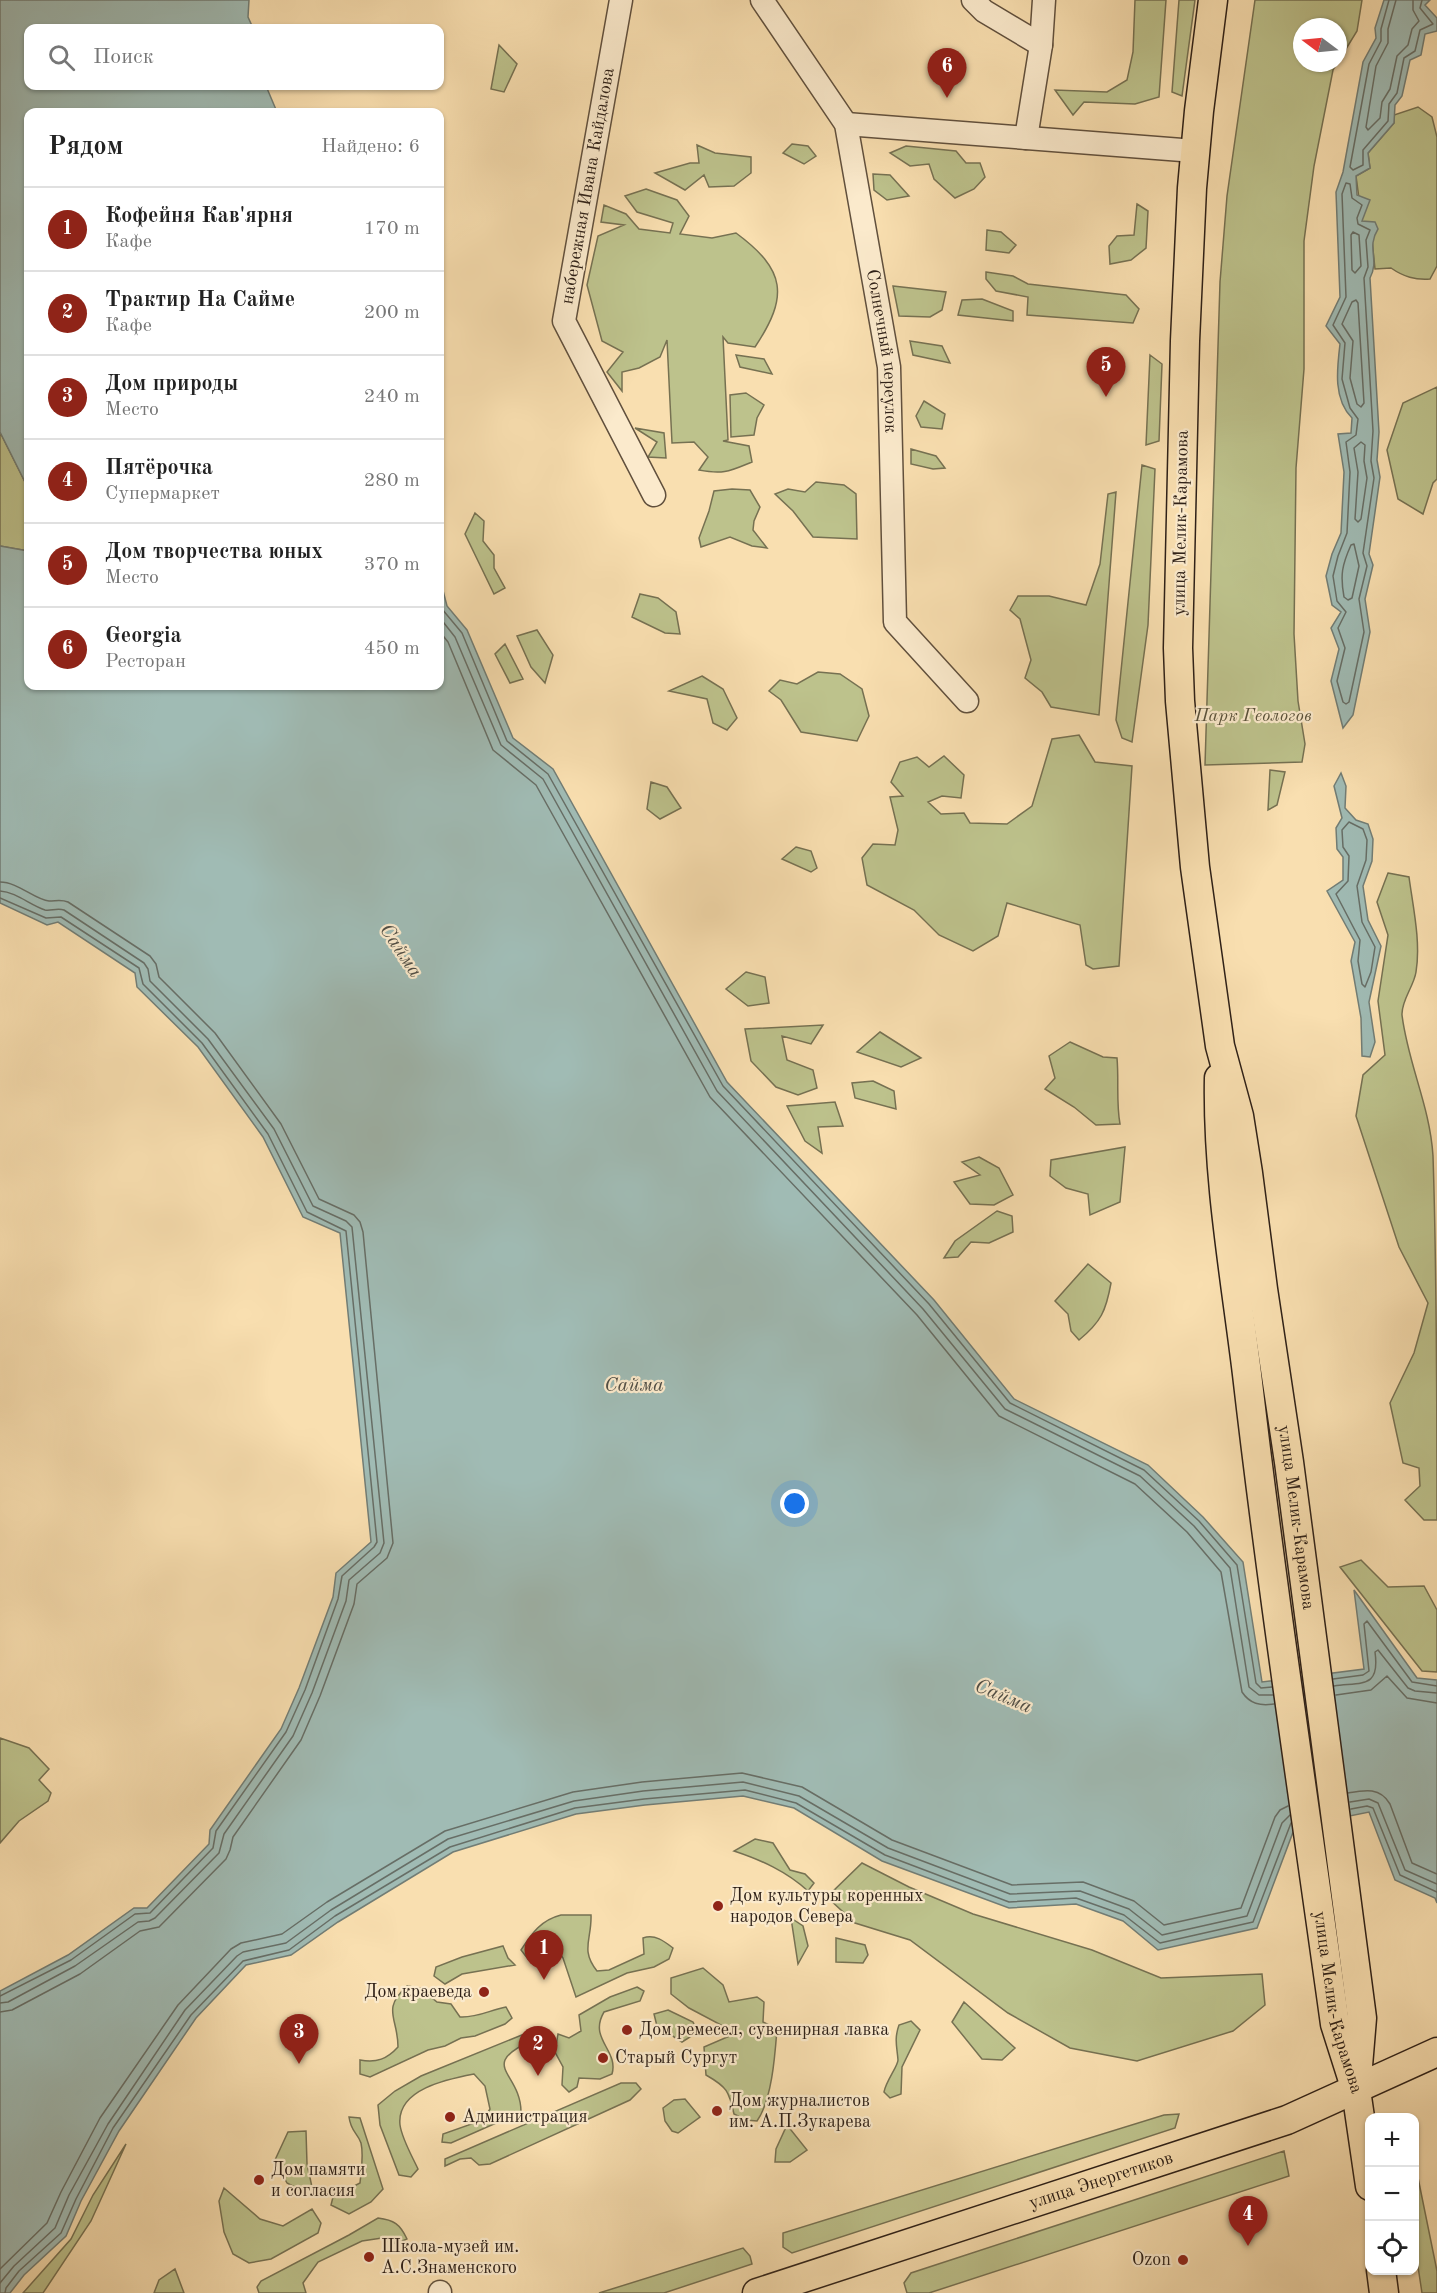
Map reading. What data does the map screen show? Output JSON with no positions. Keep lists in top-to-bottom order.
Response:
{
  "streets": {
    "main road": ["улица Мелик-Карамова", "улица Энергетиков"],
    "street": ["набережная Ивана Кайдалова", "Солнечный переулок"]
  },
  "crossings": [
    ["улица Мелик-Карамова", "улица Энергетиков"]
  ],
  "water": ["Сайма"],
  "parks": ["Парк Геологов"],
  "places": [
    "Дом культуры коренных народов Севера",
    "Дом краеведа",
    "Дом ремесел, сувенирная лавка",
    "Старый Сургут",
    "Дом журналистов им. А.П.Зукарева",
    "Администрация",
    "Дом памяти и согласия",
    "Школа-музей им. А.С.Знаменского",
    "Ozon"
  ],
  "north": "left",
  "page": {
    "search": "Поиск",
    "pins": [
      "6",
      "5",
      "1",
      "3",
      "2",
      "4"
    ],
    "heading": ["Рядом", "Найдено: 6"],
    "list": [
      {
        "mark": "1",
        "name": "Кофейня Кав'ярня",
        "note": "Кафе",
        "value": "170 m"
      },
      {
        "mark": "2",
        "name": "Трактир На Сайме",
        "note": "Кафе",
        "value": "200 m"
      },
      {
        "mark": "3",
        "name": "Дом природы",
        "note": "Место",
        "value": "240 m"
      },
      {
        "mark": "4",
        "name": "Пятёрочка",
        "note": "Супермаркет",
        "value": "280 m"
      },
      {
        "mark": "5",
        "name": "Дом творчества юных",
        "note": "Место",
        "value": "370 m"
      },
      {
        "mark": "6",
        "name": "Georgia",
        "note": "Ресторан",
        "value": "450 m"
      }
    ],
    "map_buttons": ["+", "−"]
  }
}
